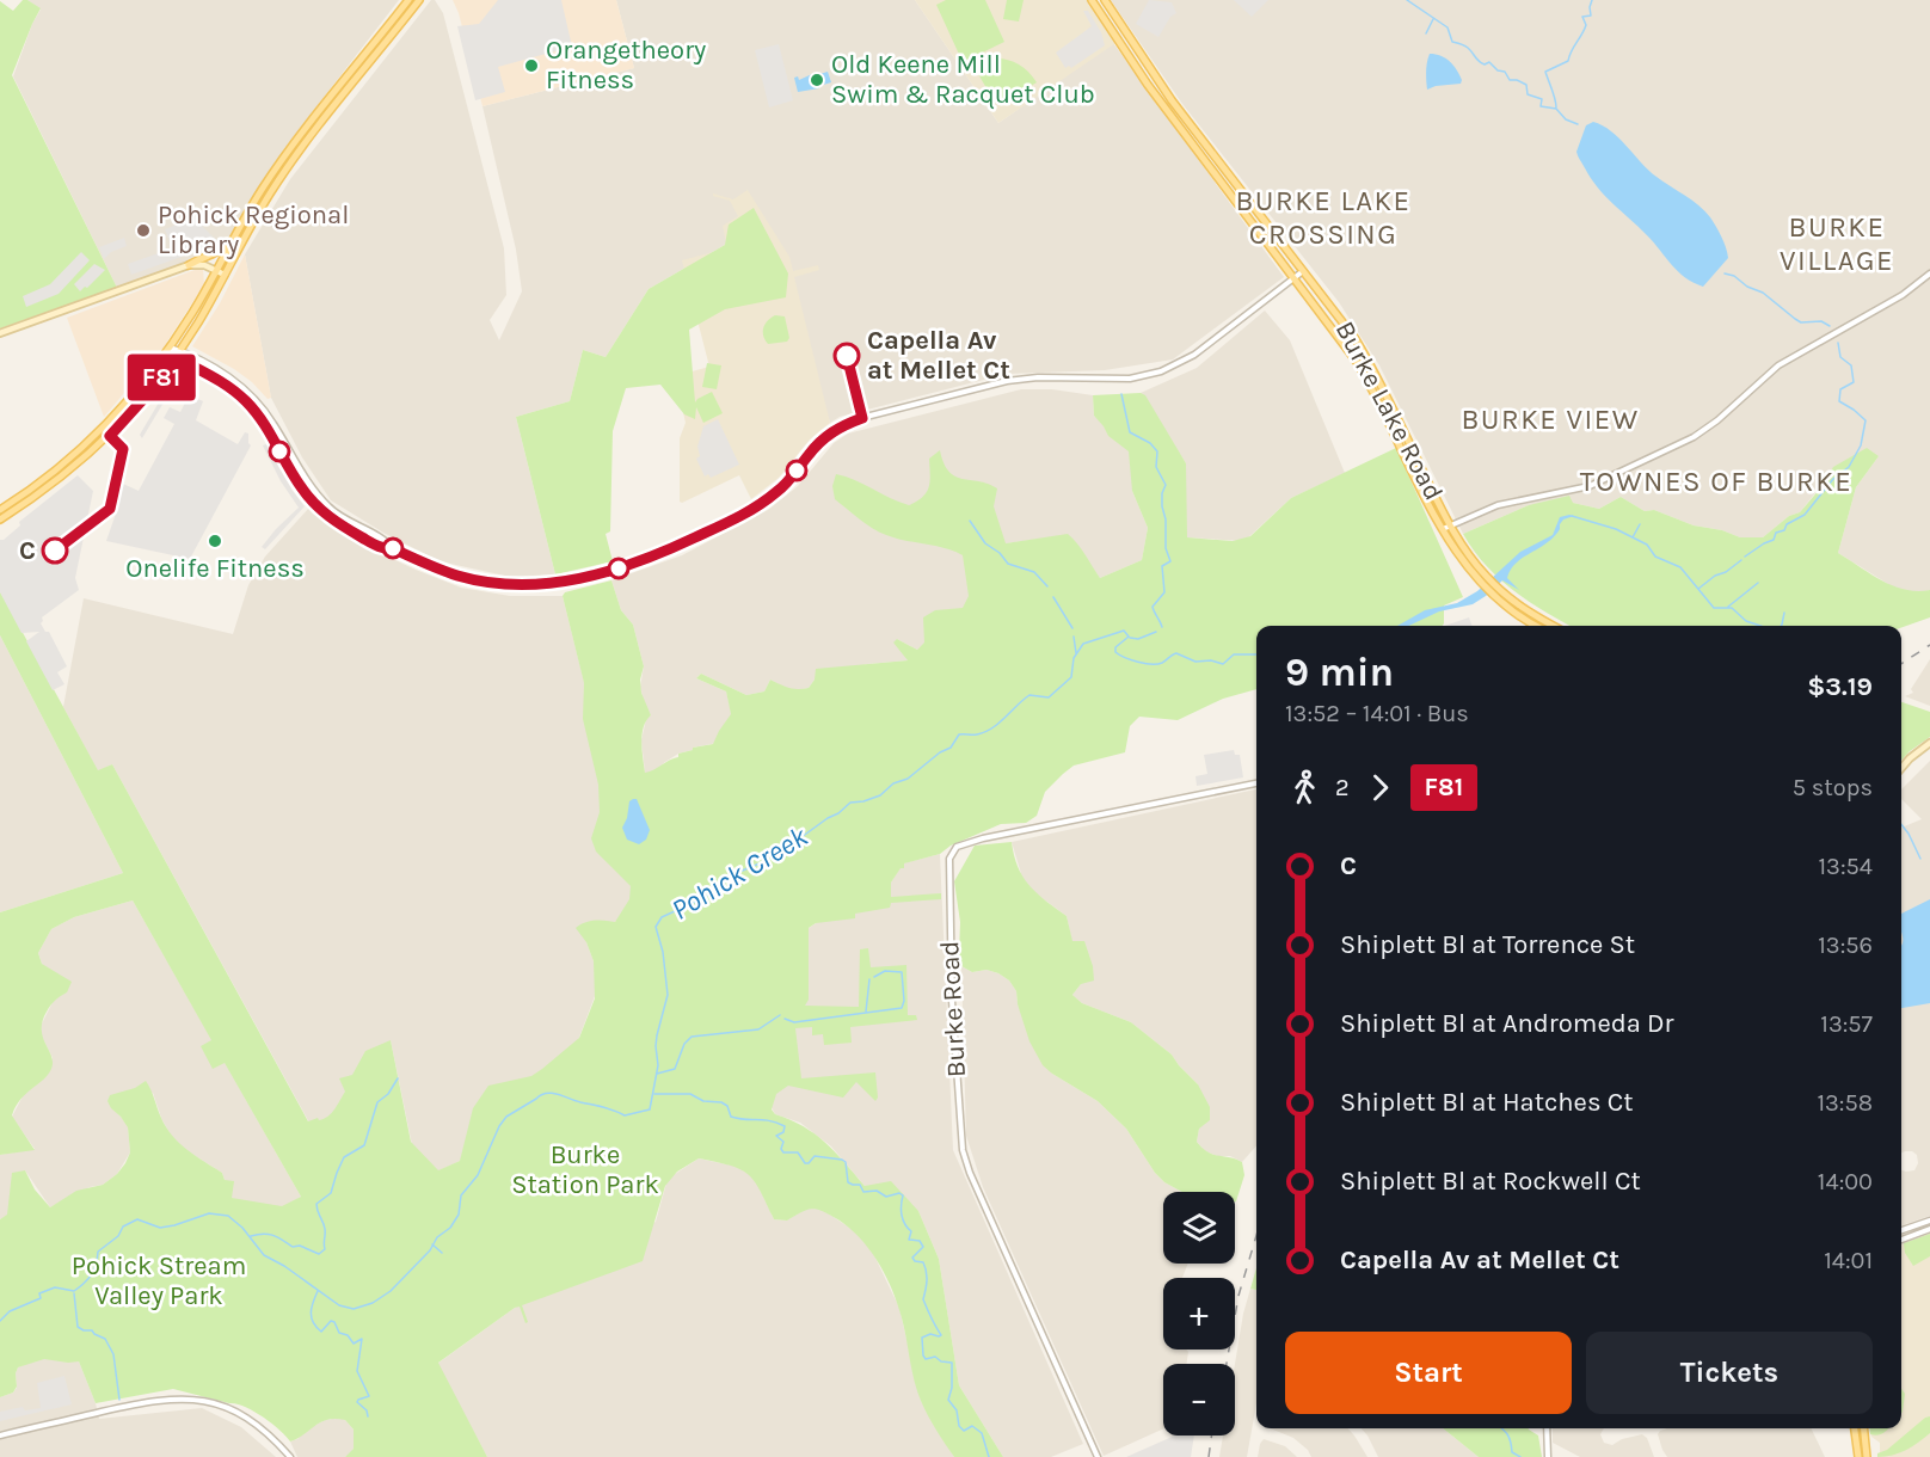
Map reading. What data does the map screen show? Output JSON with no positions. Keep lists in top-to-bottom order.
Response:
{
  "streets": {
    "main road": ["Burke Lake Road"],
    "street": ["Burke Road"]
  },
  "districts": [
    "BURKE LAKE CROSSING",
    "BURKE VILLAGE",
    "BURKE VIEW",
    "TOWNES OF BURKE"
  ],
  "water": ["Pohick Creek"],
  "parks": ["Burke Station Park", "Pohick Stream Valley Park"],
  "places": [
    "Orangetheory Fitness",
    "Old Keene Mill Swim & Racquet Club",
    "Pohick Regional Library",
    "Capella Av at Mellet Ct",
    "Onelife Fitness",
    "C"
  ],
  "lines": ["bus line F81"],
  "page": {
    "on_map": "F81",
    "heading": ["9 min", "13:52 – 14:01 · Bus", "$3.19"],
    "legs": ["2", "F81", "5 stops"],
    "list": [
      {
        "name": "C",
        "value": "13:54"
      },
      {
        "name": "Shiplett Bl at Torrence St",
        "value": "13:56"
      },
      {
        "name": "Shiplett Bl at Andromeda Dr",
        "value": "13:57"
      },
      {
        "name": "Shiplett Bl at Hatches Ct",
        "value": "13:58"
      },
      {
        "name": "Shiplett Bl at Rockwell Ct",
        "value": "14:00"
      },
      {
        "name": "Capella Av at Mellet Ct",
        "value": "14:01"
      }
    ],
    "map_buttons": ["+", "−"],
    "buttons": ["Start", "Tickets"]
  }
}
